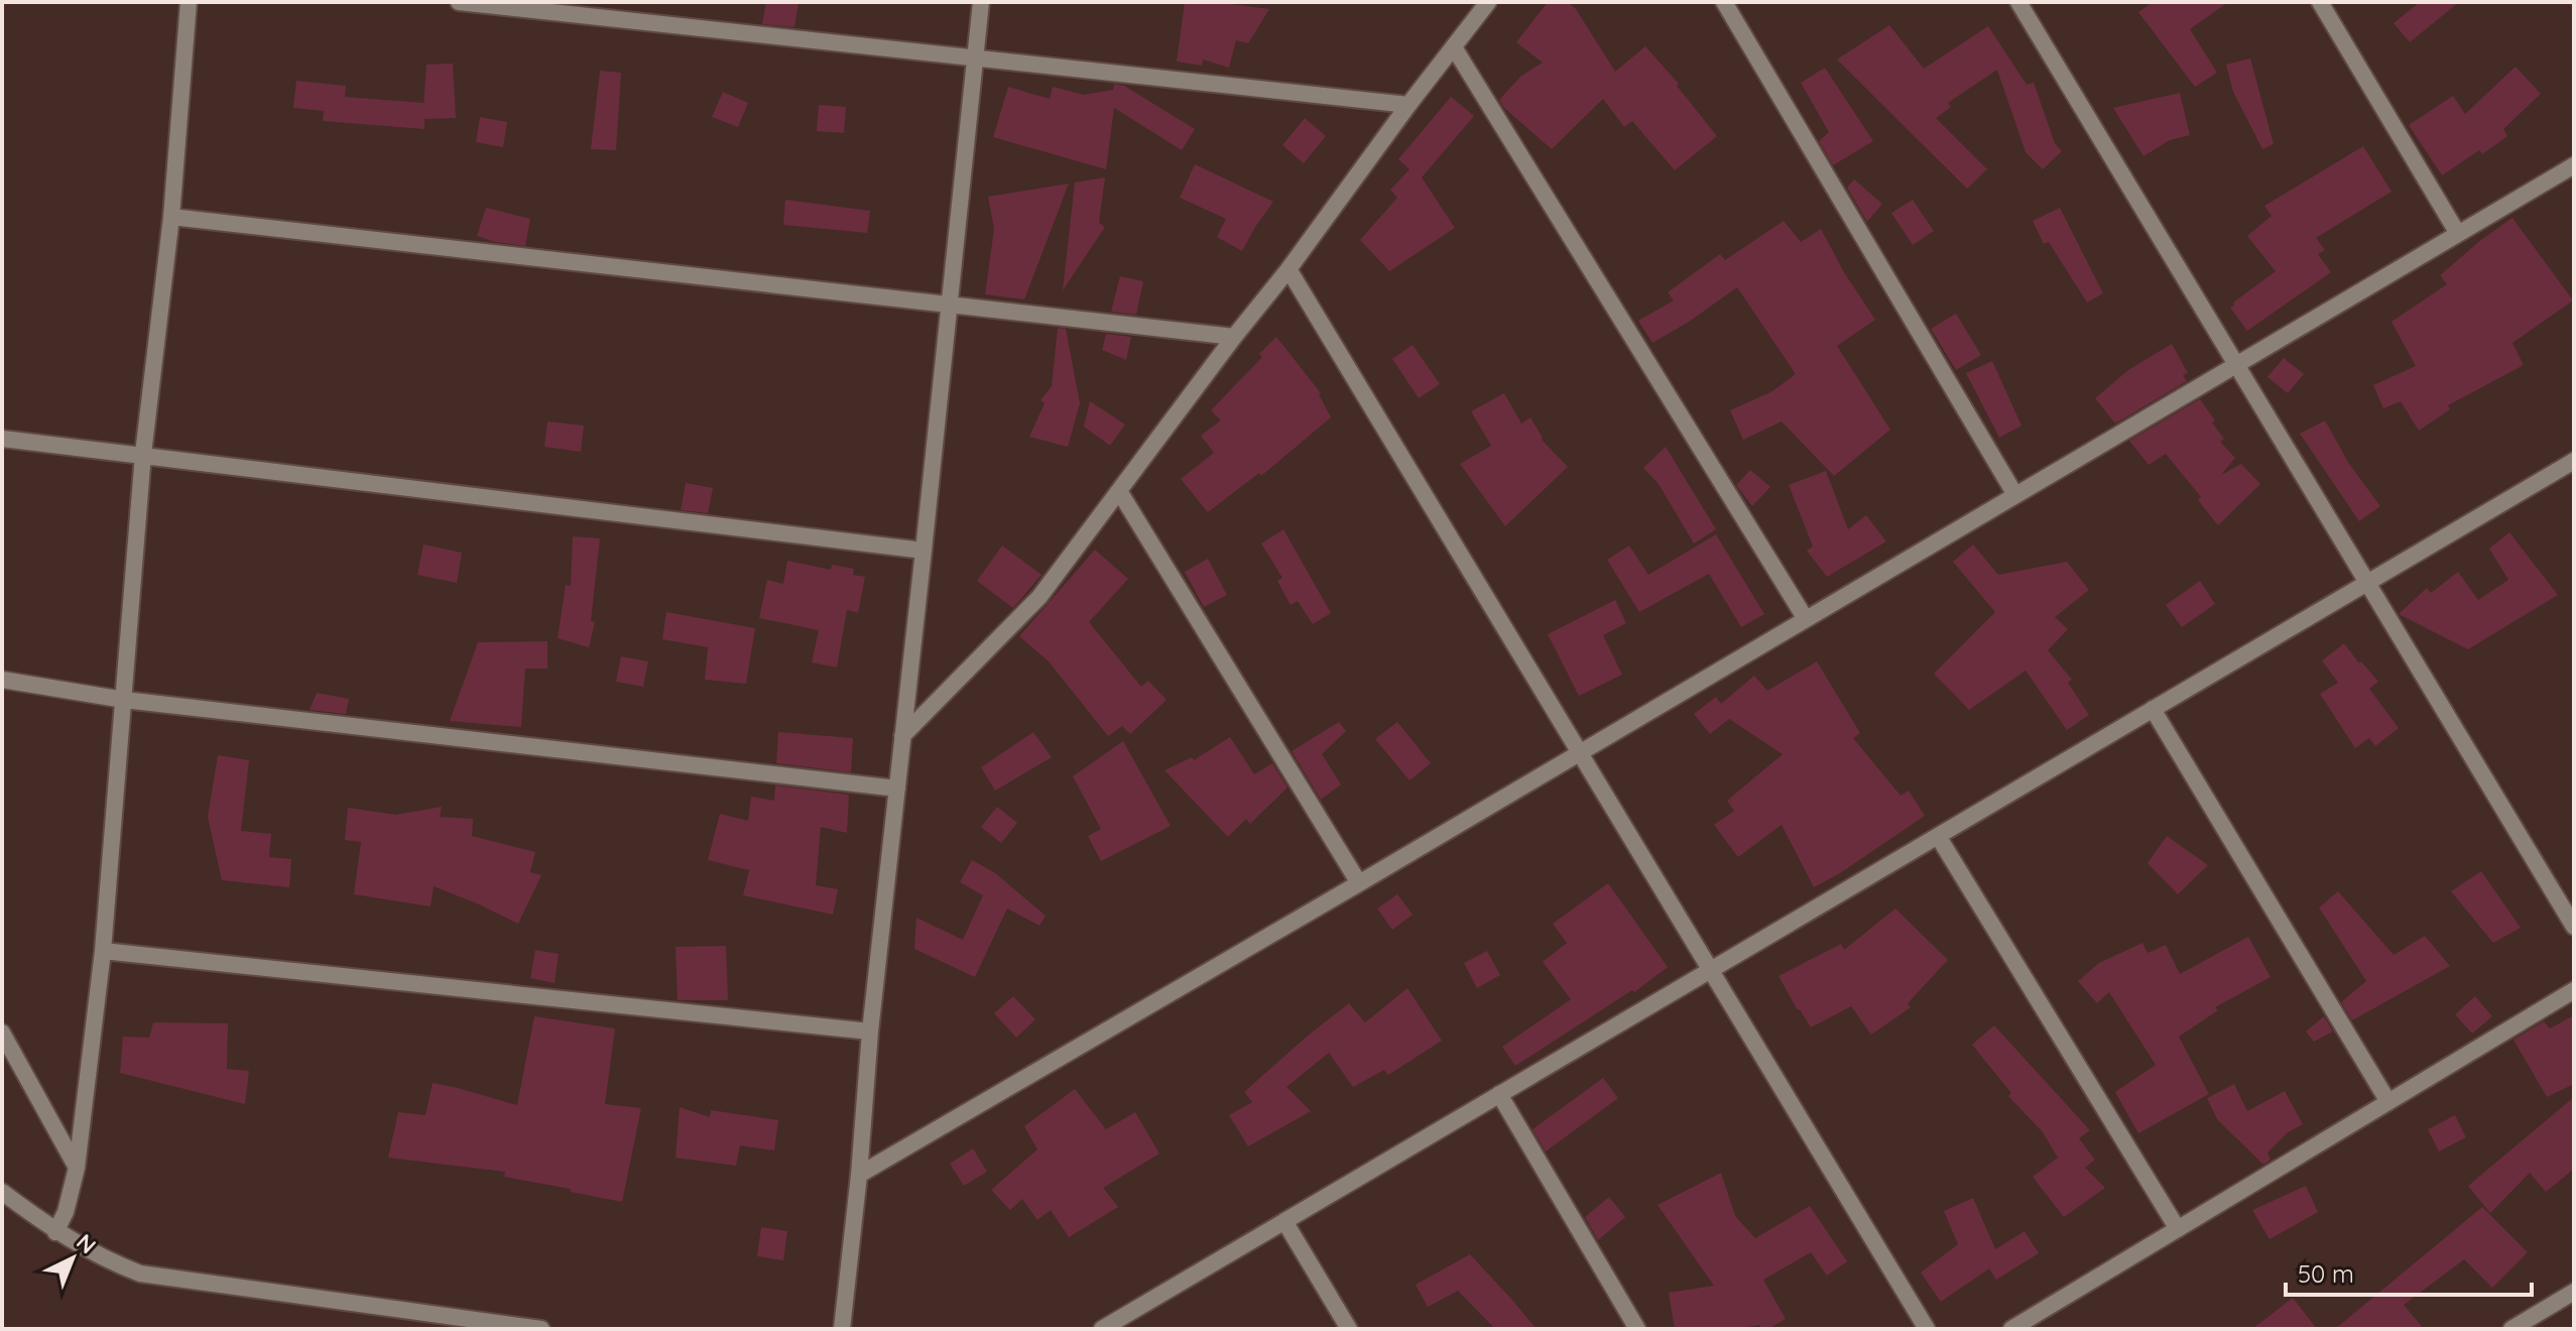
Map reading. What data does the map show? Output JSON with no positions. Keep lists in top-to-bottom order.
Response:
{
  "scale_bar": "50 m",
  "north": "top right"
}
